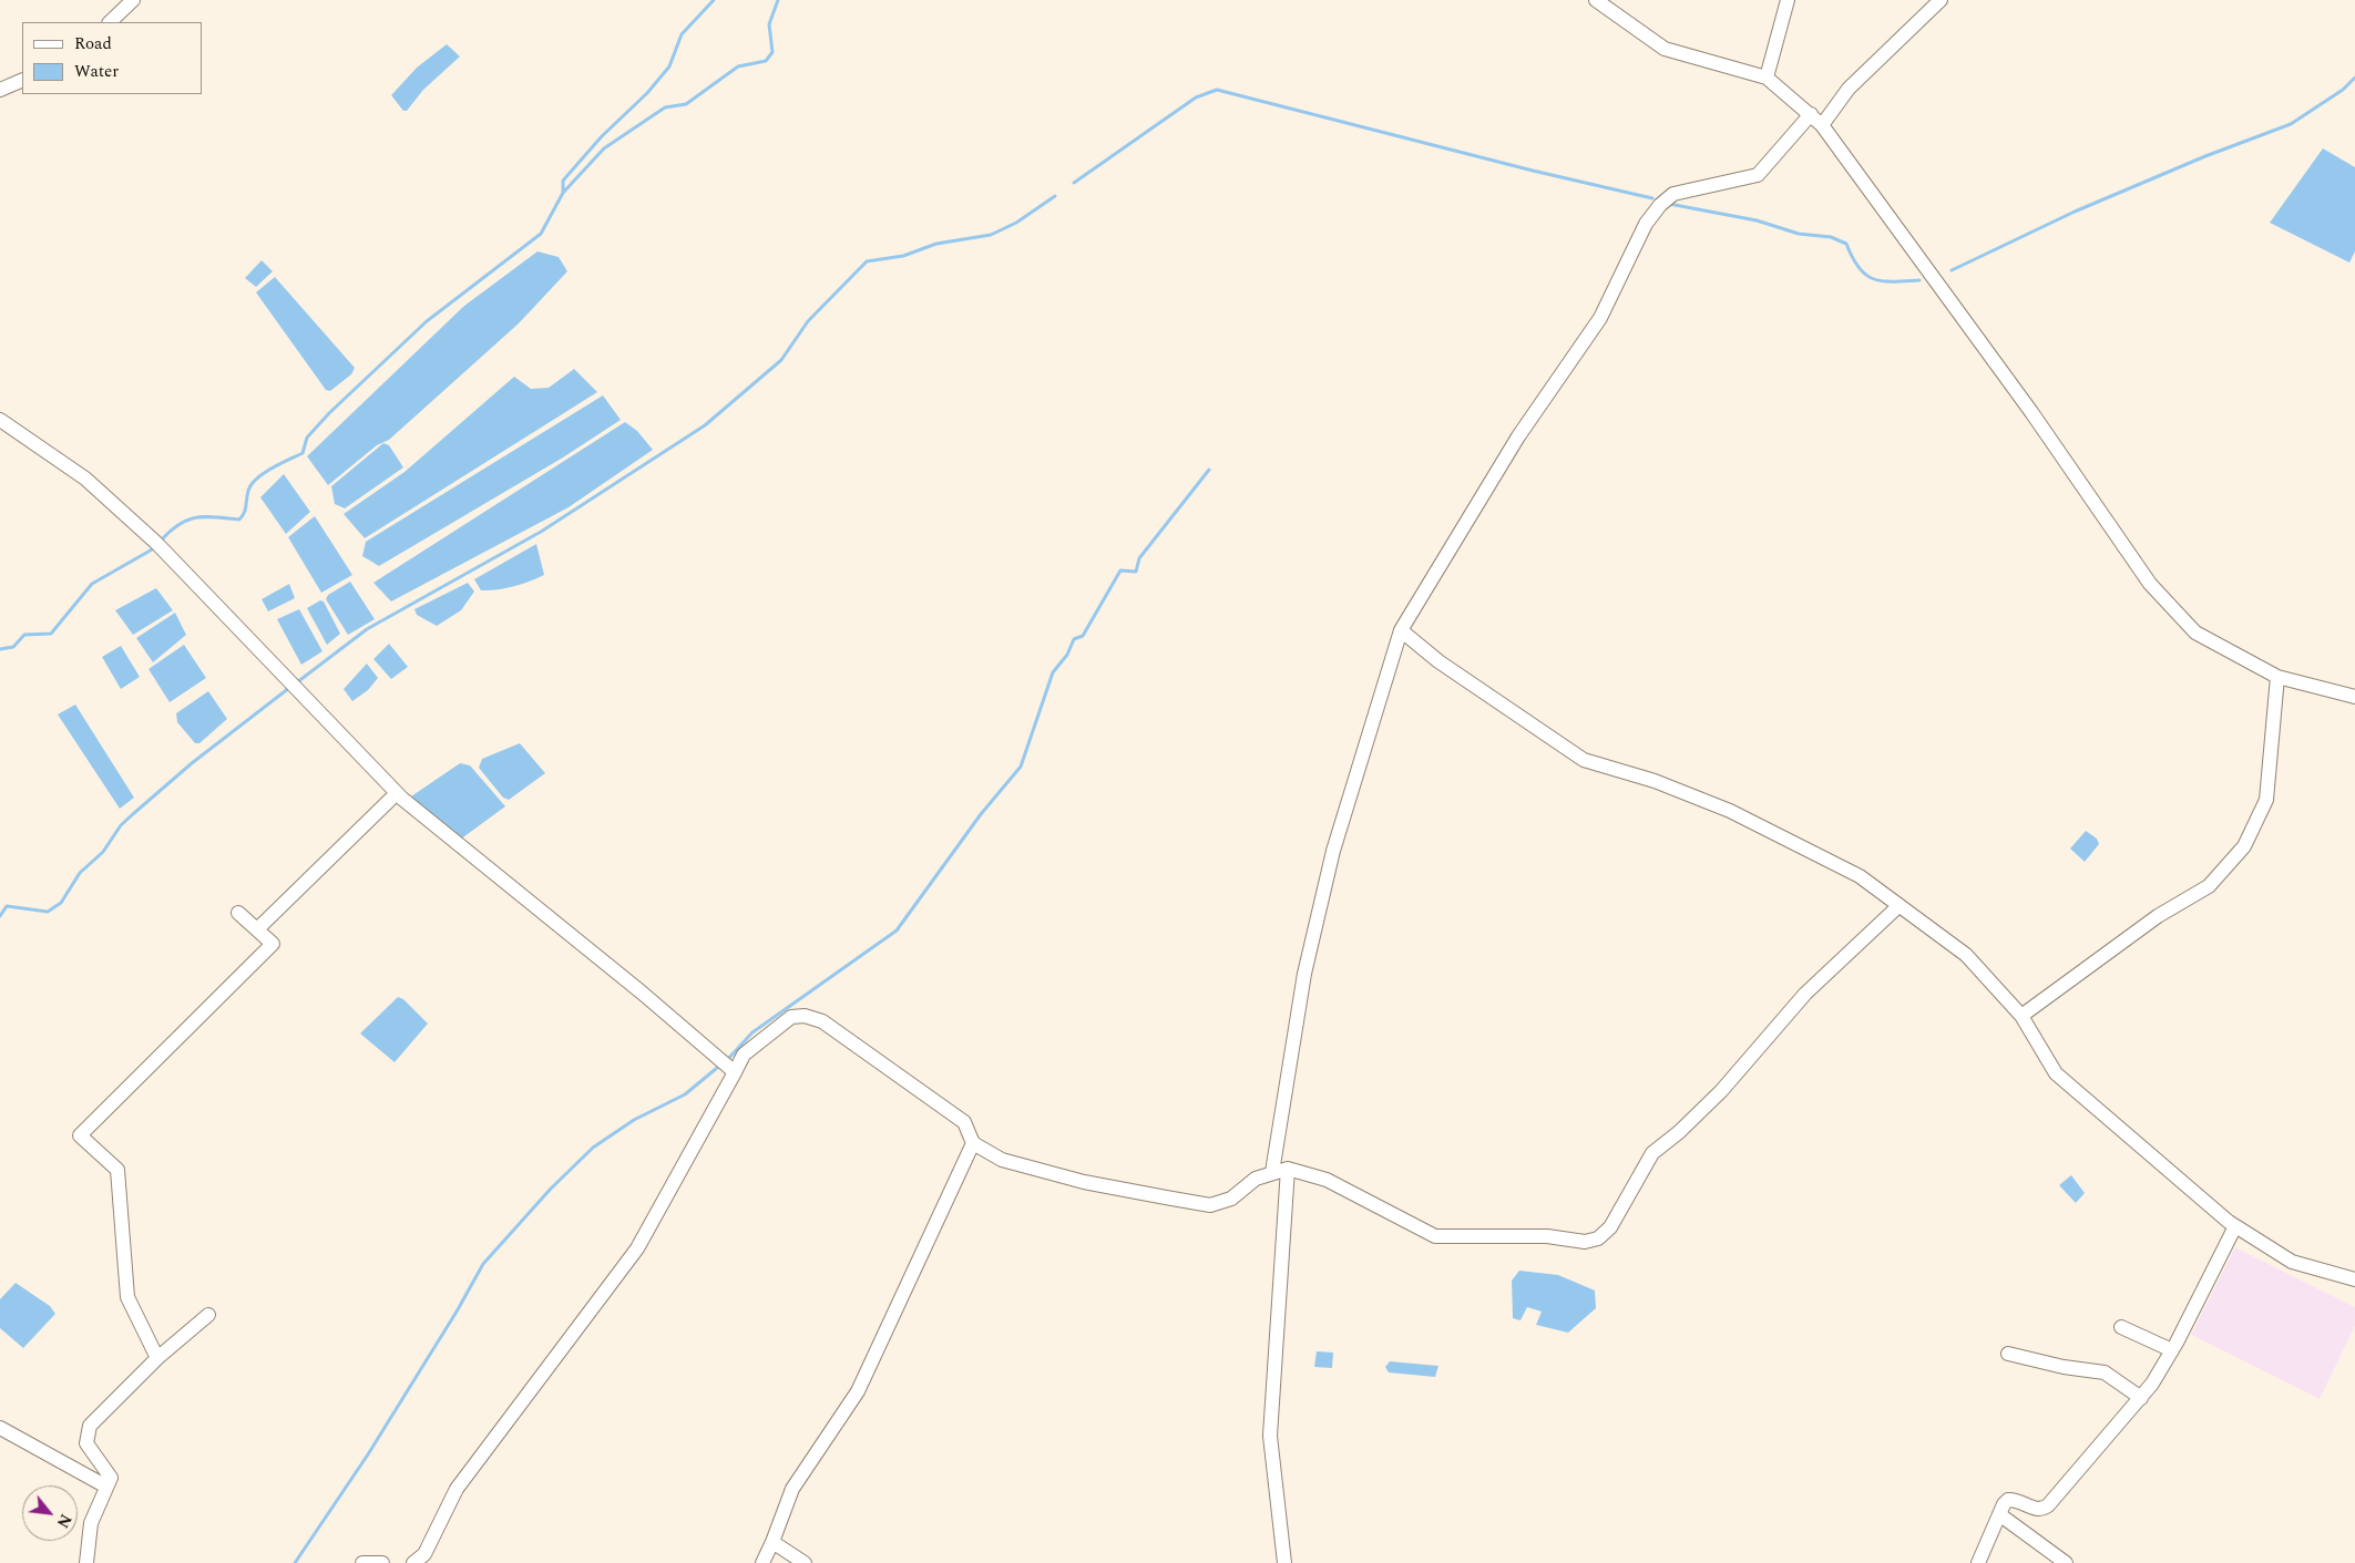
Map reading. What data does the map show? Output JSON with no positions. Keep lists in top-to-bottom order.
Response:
{
  "legend": ["Road", "Water"],
  "north": "bottom right"
}
